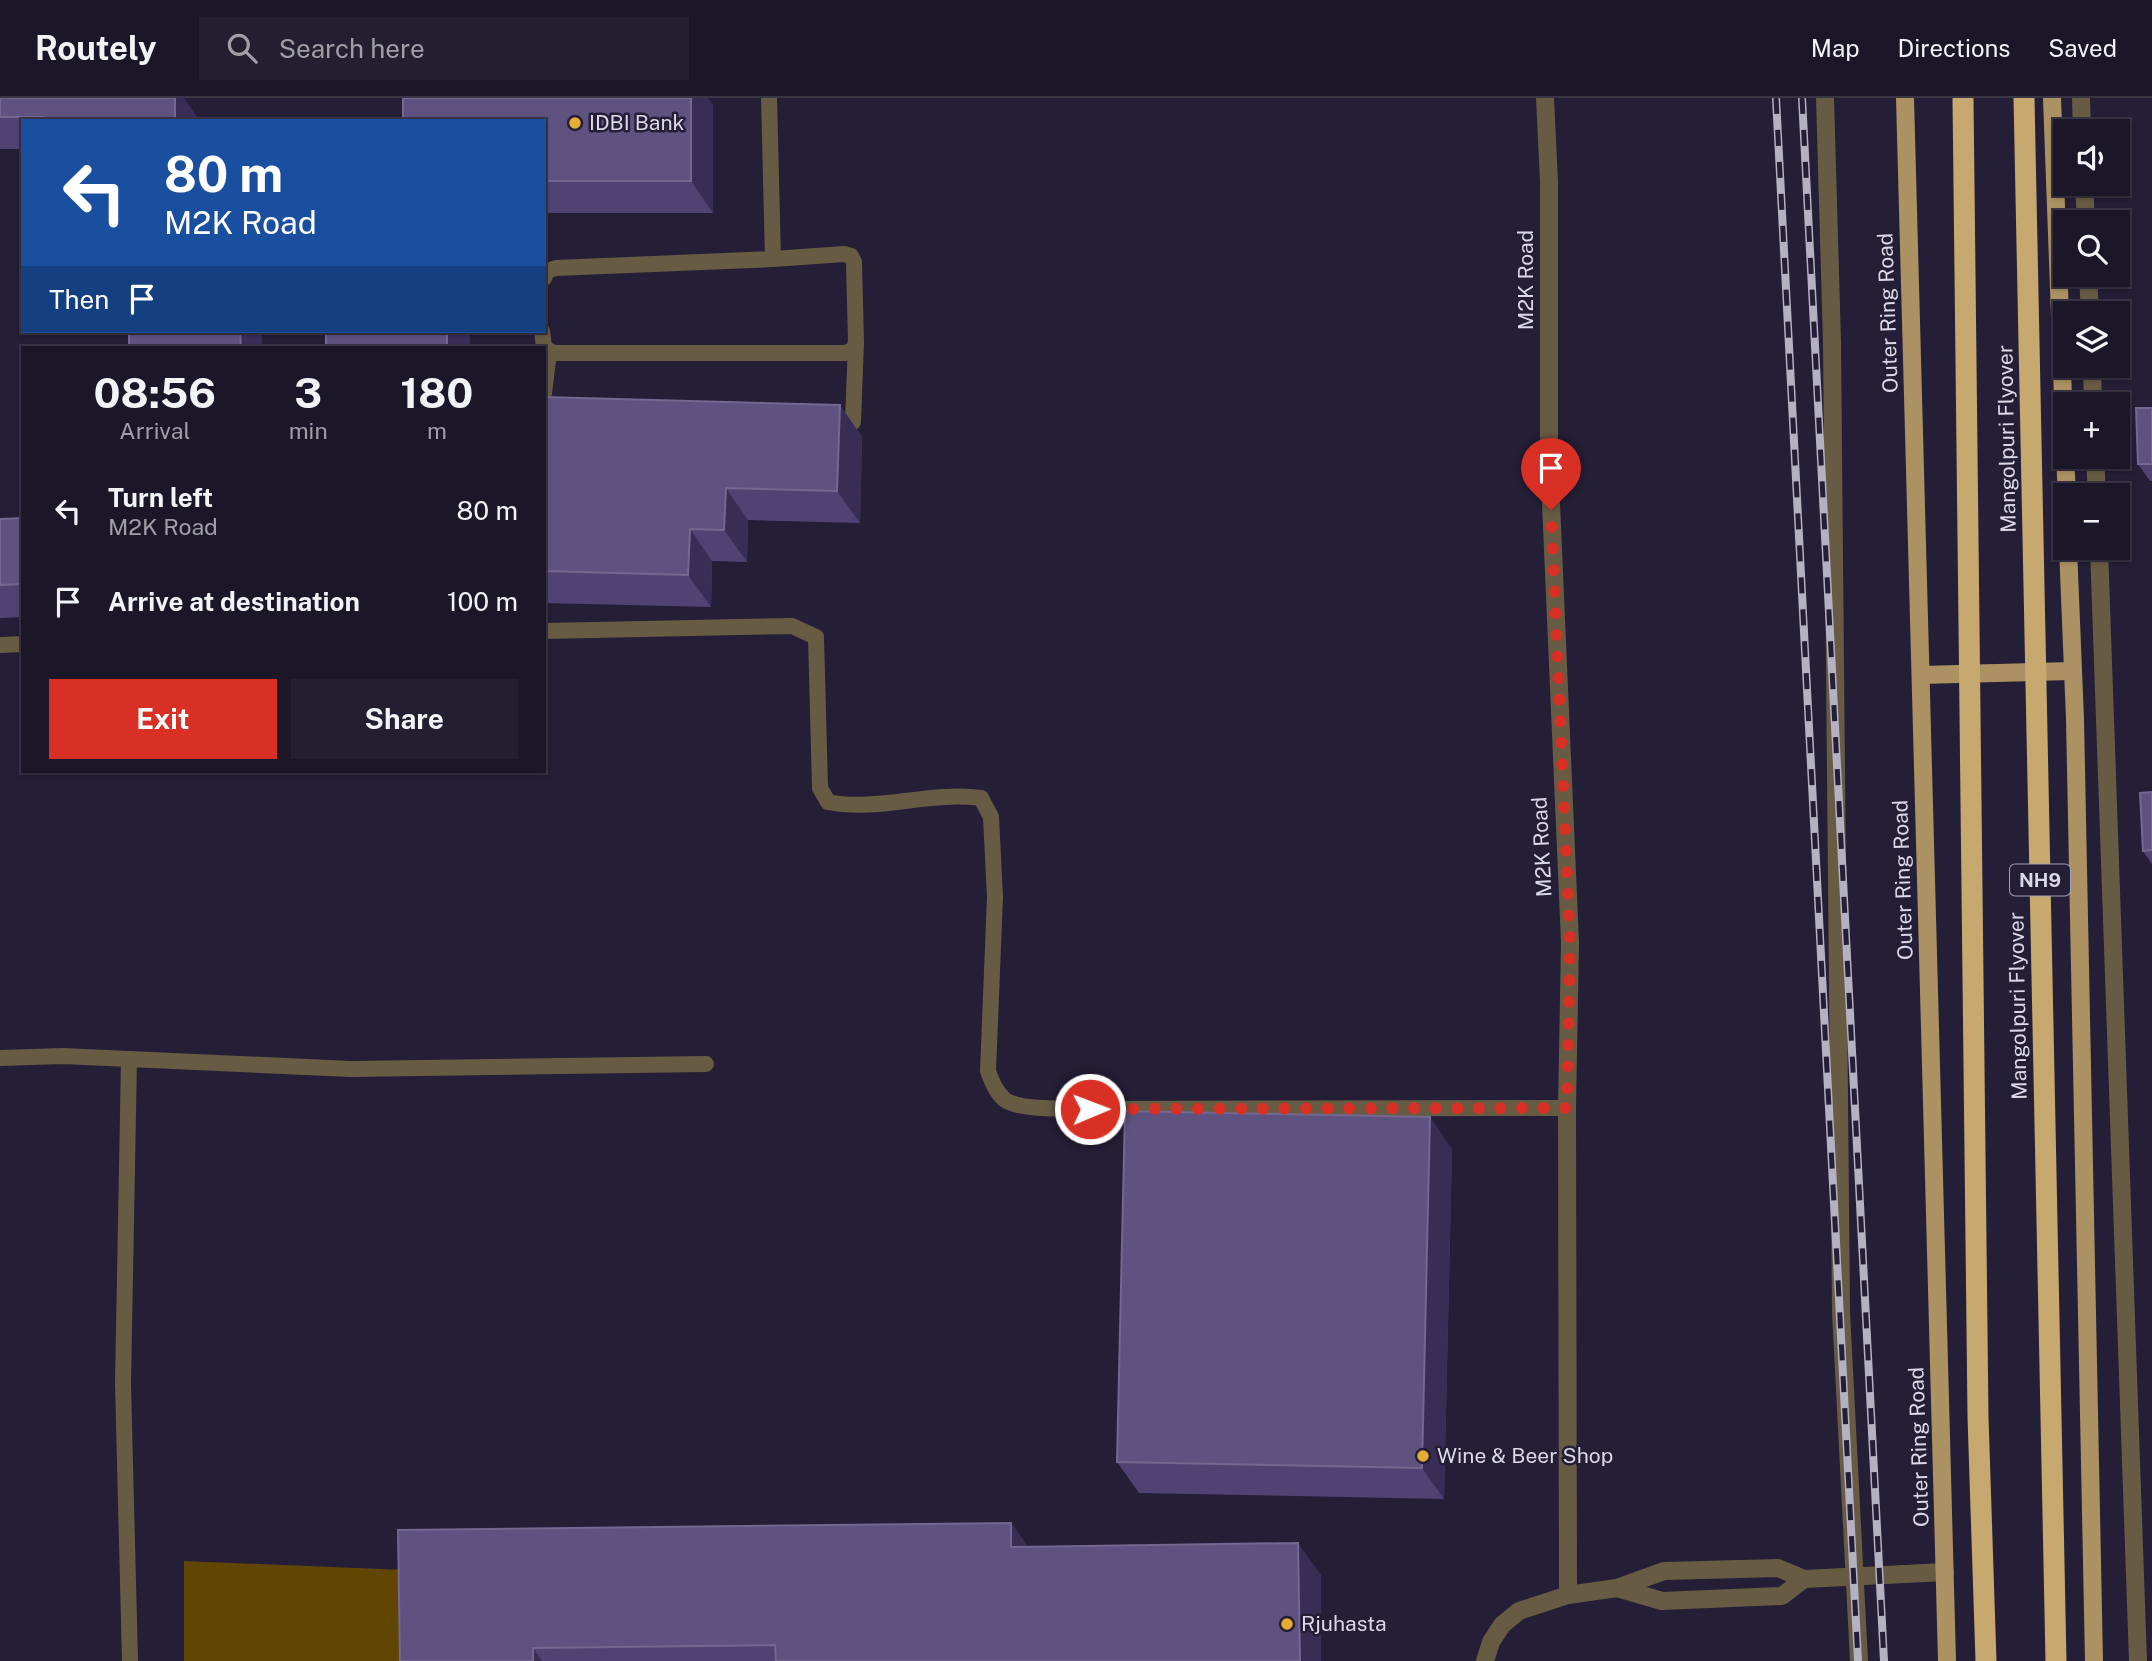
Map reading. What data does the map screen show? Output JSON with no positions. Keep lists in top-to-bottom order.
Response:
{
  "streets": {
    "highway": ["Mangolpuri Flyover", "NH9"],
    "main road": ["Outer Ring Road"],
    "street": ["M2K Road"]
  },
  "places": ["IDBI Bank", "Wine & Beer Shop", "Rjuhasta"],
  "page": {
    "header": "Routely",
    "search": "Search here",
    "nav": ["Map", "Directions", "Saved"],
    "map_buttons": ["+", "−"],
    "turn": ["80 m", "M2K Road"],
    "then": "Then",
    "eta": [
      "08:56",
      "Arrival",
      "3",
      "min",
      "180",
      "m"
    ],
    "list": [
      {
        "name": "Turn left",
        "note": "M2K Road",
        "value": "80 m"
      },
      {
        "name": "Arrive at destination",
        "value": "100 m"
      }
    ],
    "buttons": ["Exit", "Share"]
  }
}
